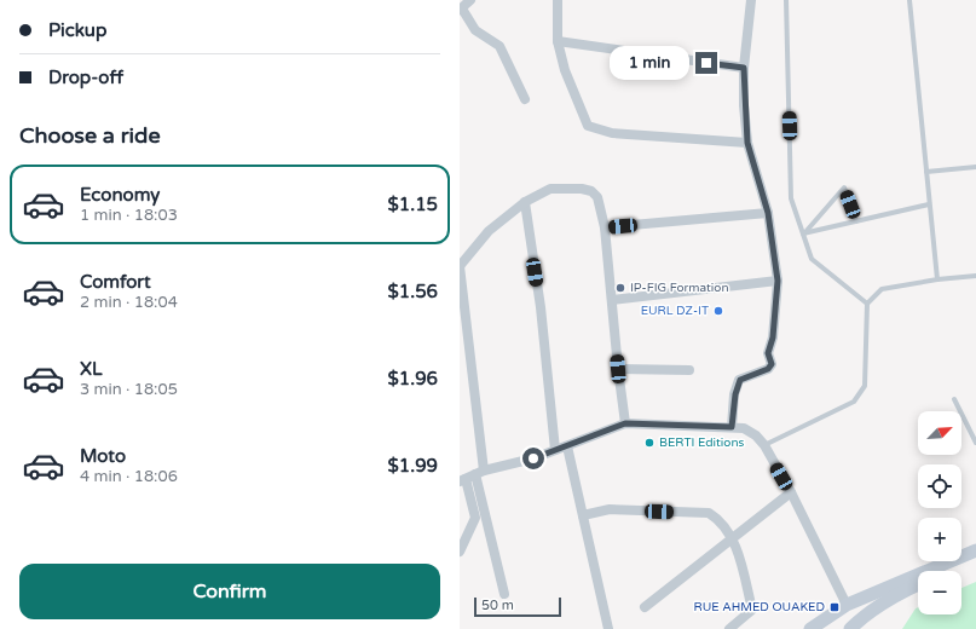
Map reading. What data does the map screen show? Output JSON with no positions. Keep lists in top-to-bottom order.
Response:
{
  "places": {
    "other": ["IP-FIG Formation", "EURL DZ-IT", "BERTI Editions"],
    "transit": ["RUE AHMED OUAKED"]
  },
  "scale_bar": "50 m",
  "north": "top right",
  "page": {
    "banner": ["Pickup", "Drop-off"],
    "bubble": "1 min",
    "heading": "Choose a ride",
    "list": [
      {
        "name": "Economy",
        "note": "1 min · 18:03",
        "value": "$1.15"
      },
      {
        "name": "Comfort",
        "note": "2 min · 18:04",
        "value": "$1.56"
      },
      {
        "name": "XL",
        "note": "3 min · 18:05",
        "value": "$1.96"
      },
      {
        "name": "Moto",
        "note": "4 min · 18:06",
        "value": "$1.99"
      }
    ],
    "map_buttons": ["+", "−"],
    "buttons": "Confirm",
    "scale": "50 m"
  }
}
